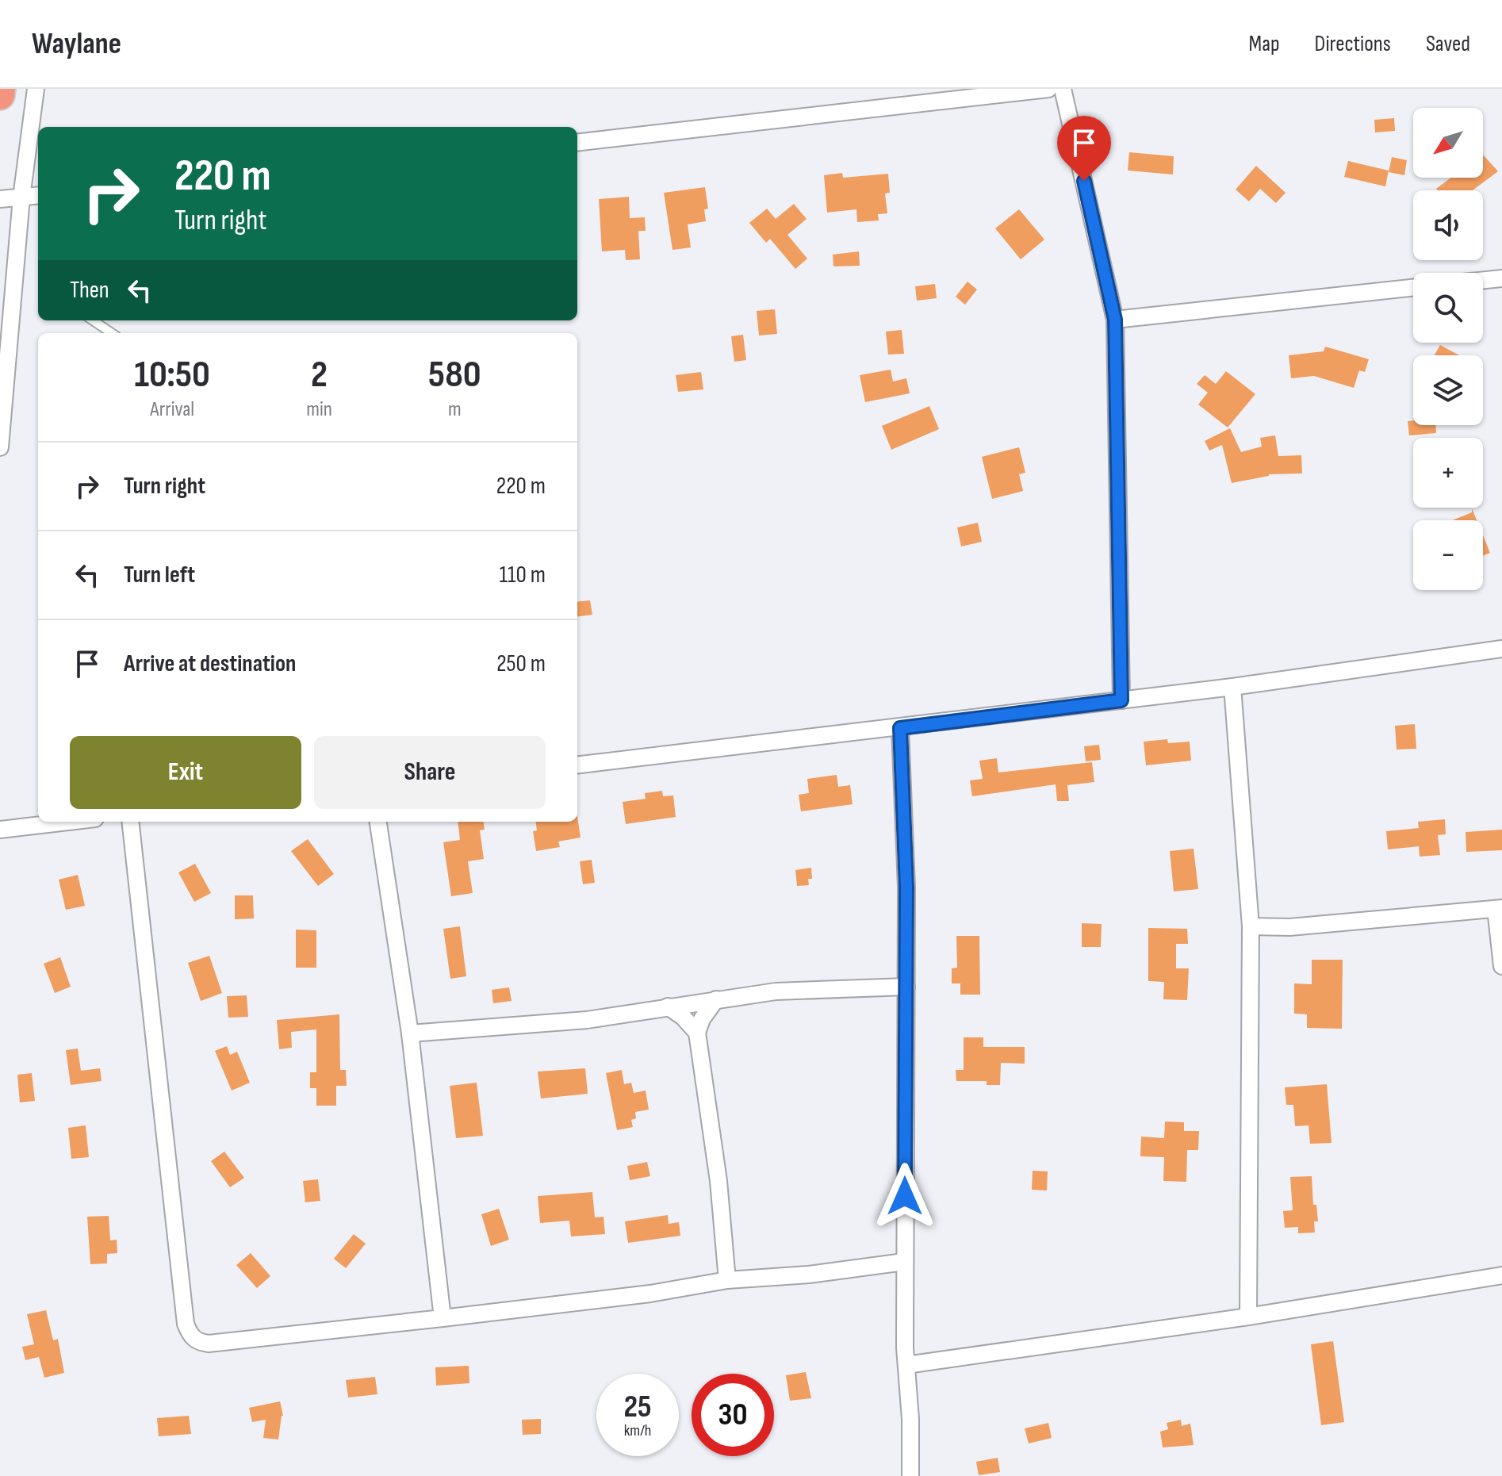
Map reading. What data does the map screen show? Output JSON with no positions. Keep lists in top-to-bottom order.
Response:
{
  "north": "bottom left",
  "page": {
    "header": "Waylane",
    "nav": ["Map", "Directions", "Saved"],
    "map_buttons": ["+", "−"],
    "turn": ["220 m", "Turn right"],
    "then": "Then",
    "eta": [
      "10:50",
      "Arrival",
      "2",
      "min",
      "580",
      "m"
    ],
    "list": [
      {
        "name": "Turn right",
        "value": "220 m"
      },
      {
        "name": "Turn left",
        "value": "110 m"
      },
      {
        "name": "Arrive at destination",
        "value": "250 m"
      }
    ],
    "buttons": ["Exit", "Share"],
    "speed": "25 km/h",
    "limit": "30"
  }
}
